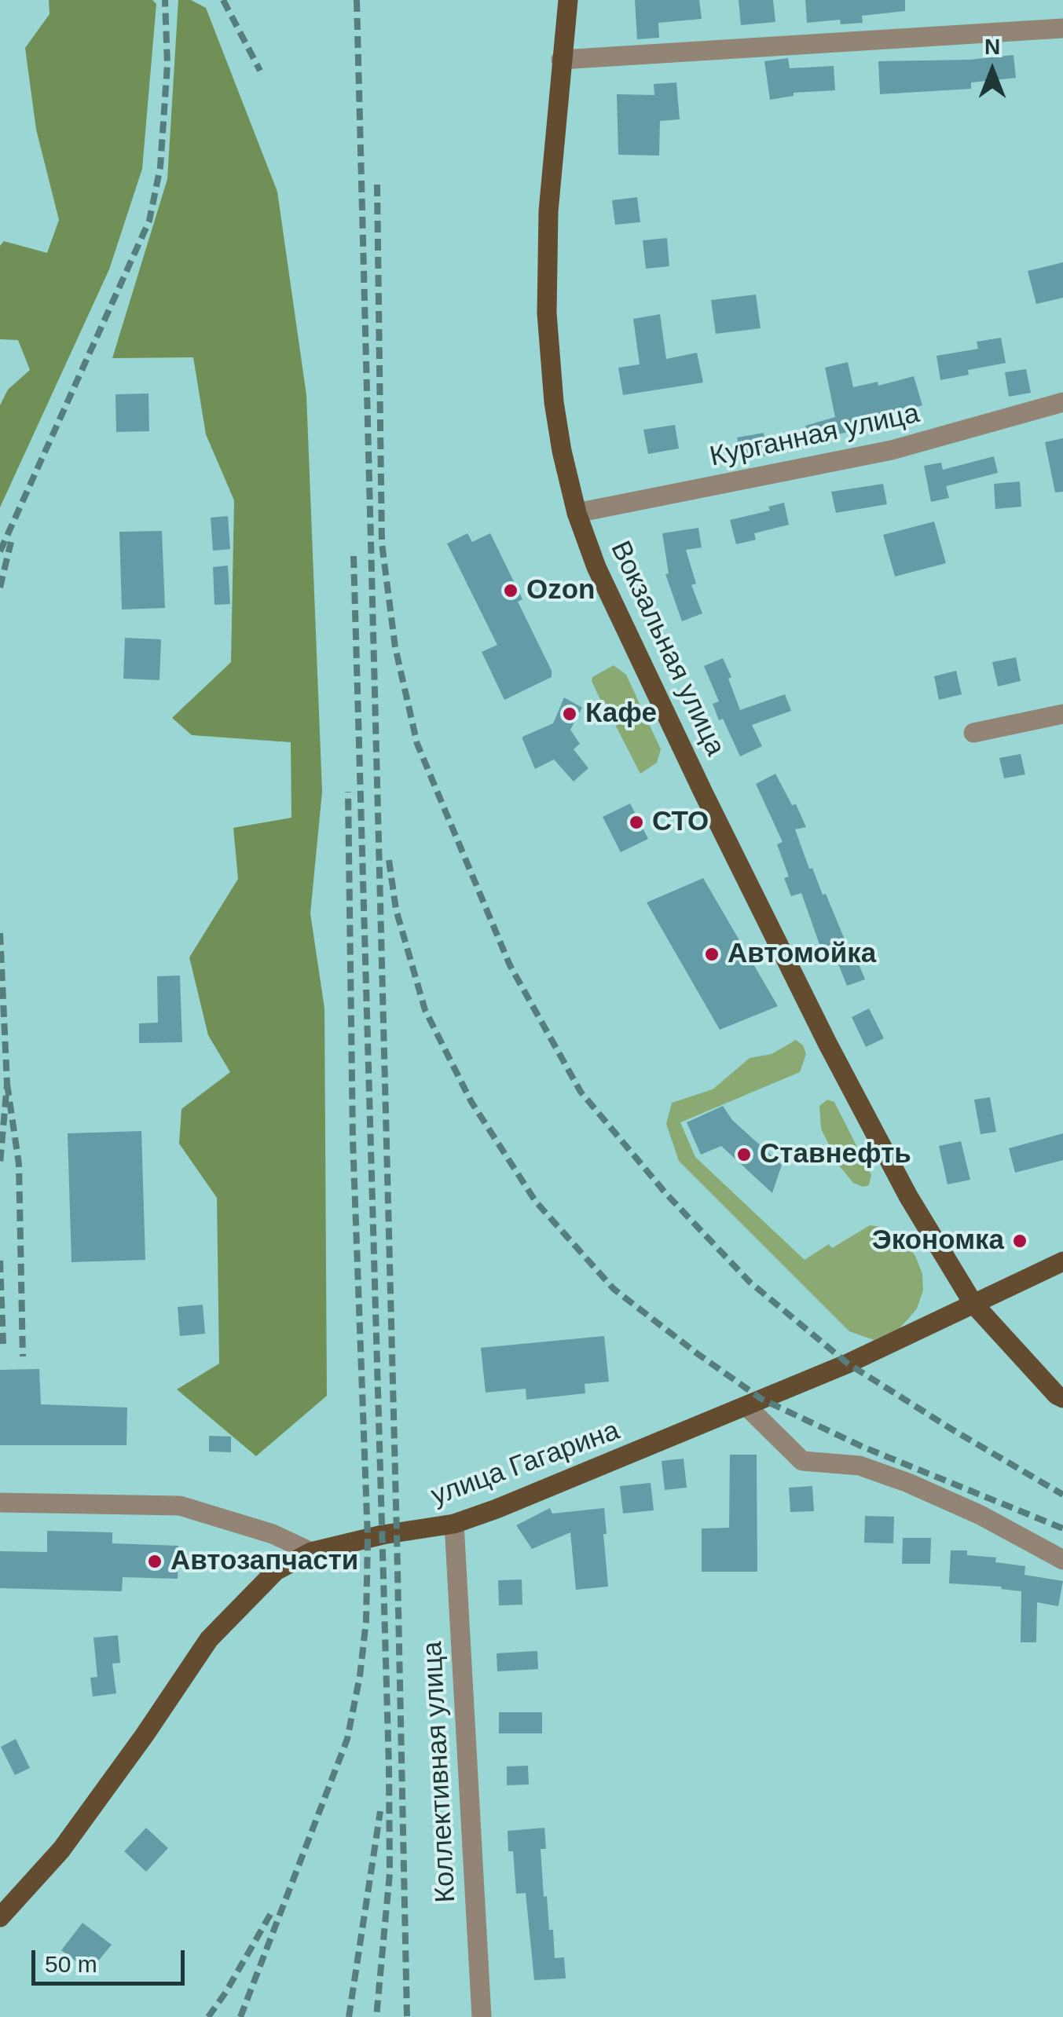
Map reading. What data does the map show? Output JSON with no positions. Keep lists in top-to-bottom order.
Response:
{
  "streets": {
    "main road": ["Вокзальная улица", "улица Гагарина"],
    "street": ["Курганная улица", "Коллективная улица"]
  },
  "crossings": [
    ["Курганная улица", "Вокзальная улица"],
    ["Вокзальная улица", "улица Гагарина"],
    ["улица Гагарина", "Коллективная улица"]
  ],
  "places": [
    "Ozon",
    "Кафе",
    "СТО",
    "Автомойка",
    "Ставнефть",
    "Экономка",
    "Автозапчасти"
  ],
  "scale_bar": "50 m",
  "north": "top"
}
